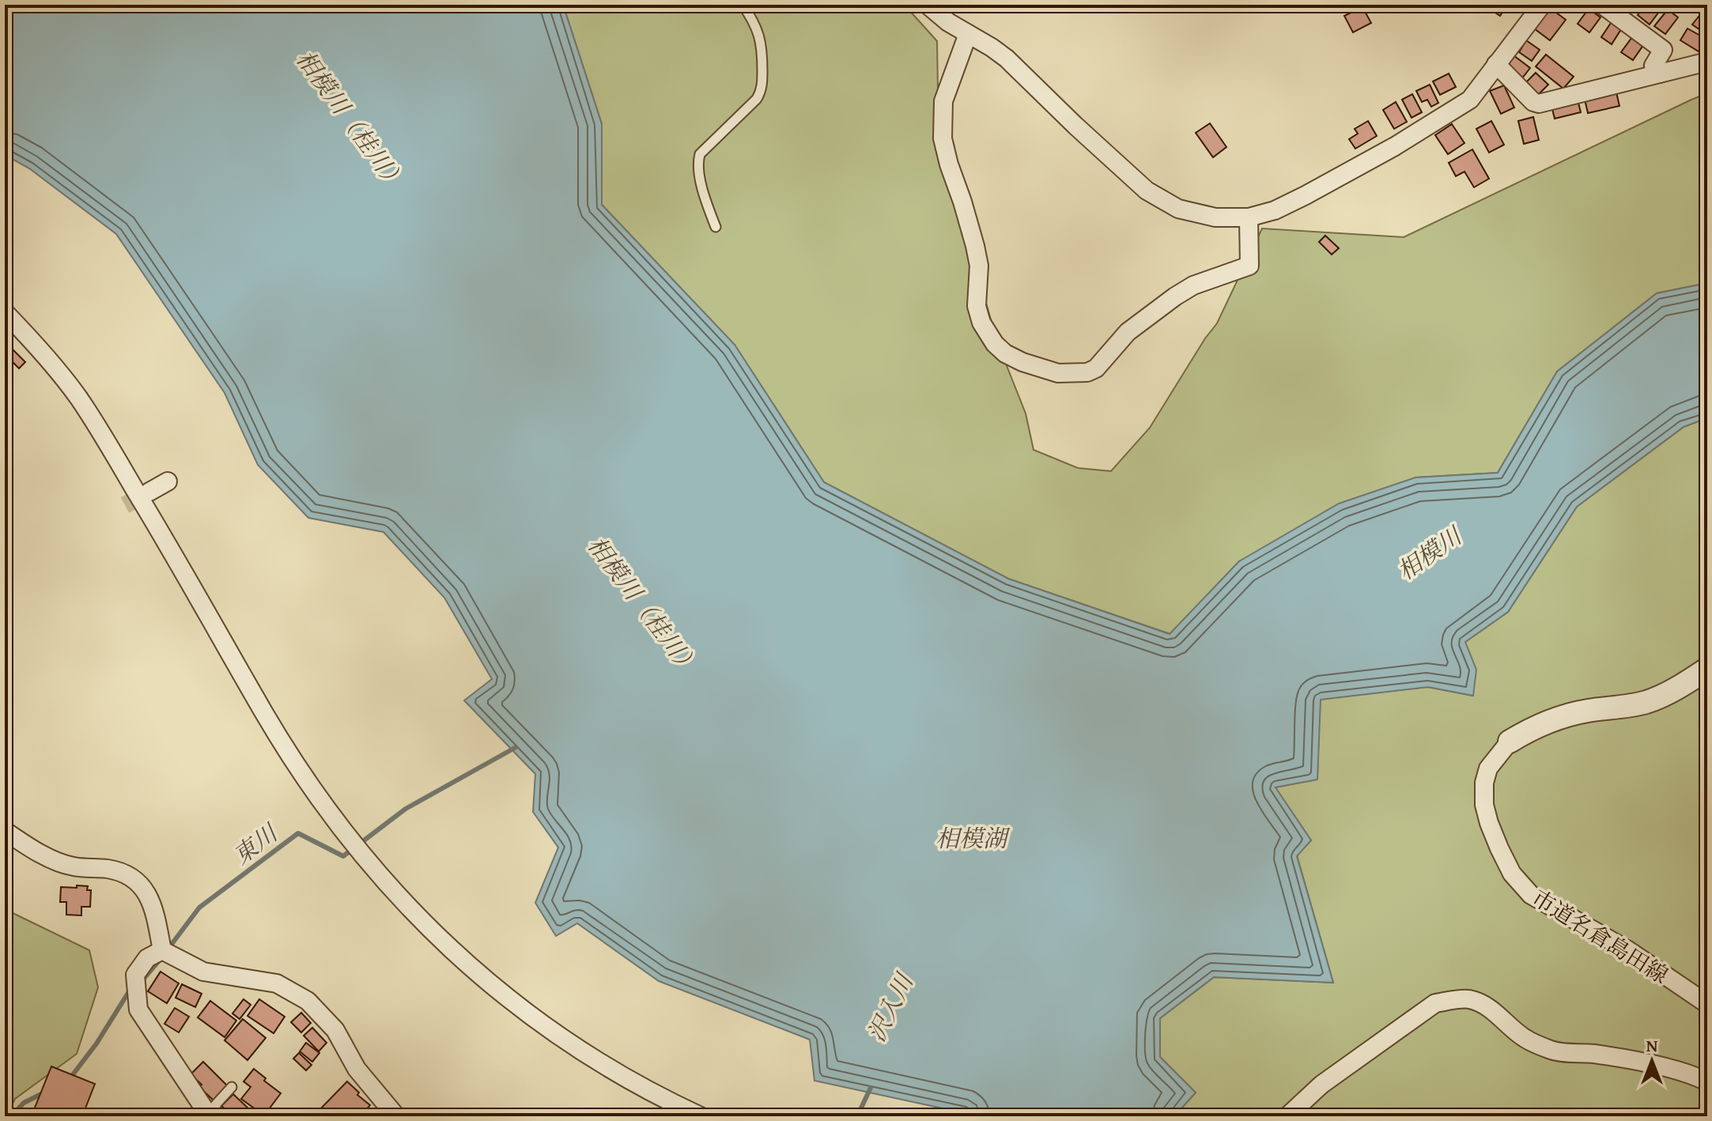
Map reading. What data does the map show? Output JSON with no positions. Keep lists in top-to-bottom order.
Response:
{
  "streets": {
    "street": ["市道名倉島田線"]
  },
  "water": [
    "相模川（桂川）",
    "相模川",
    "相模湖",
    "東川",
    "沢入川"
  ],
  "north": "top"
}
